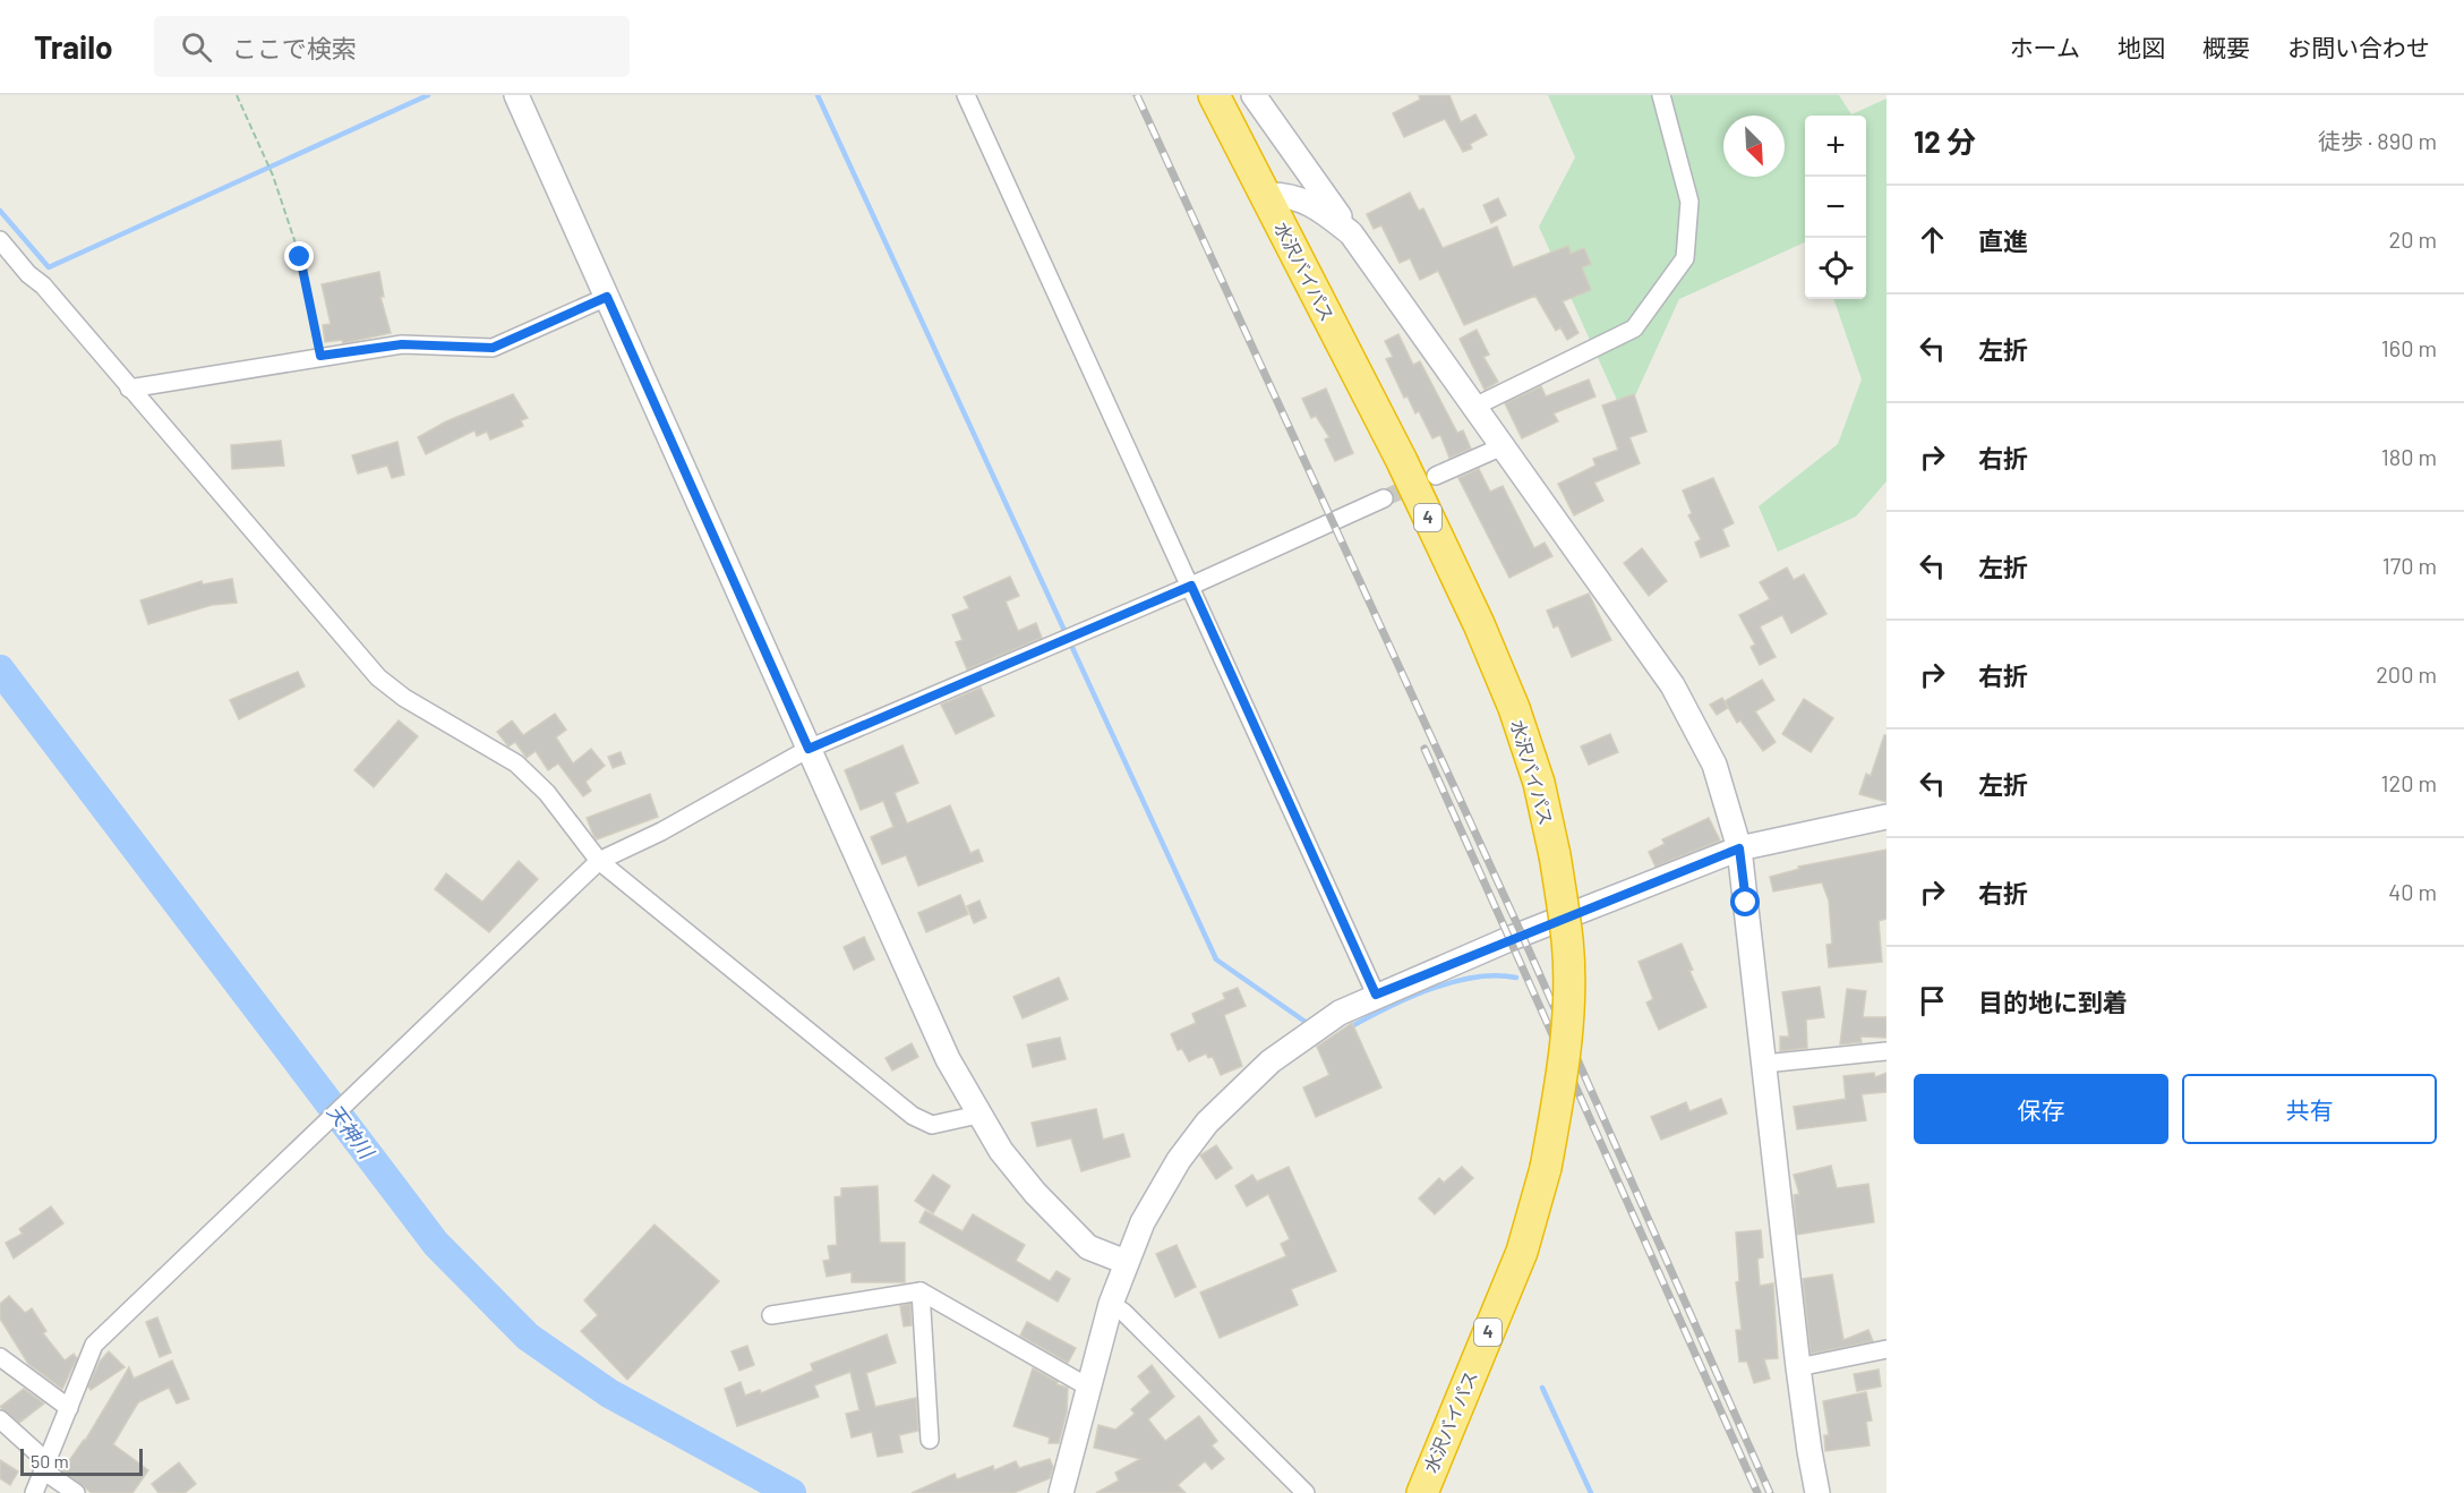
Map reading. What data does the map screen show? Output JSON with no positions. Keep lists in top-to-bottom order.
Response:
{
  "streets": {
    "highway": ["水沢バイパス", "4"]
  },
  "water": ["天神川"],
  "scale_bar": "50 m",
  "north": "bottom right",
  "page": {
    "header": "Trailo",
    "search": "ここで検索",
    "nav": [
      "ホーム",
      "地図",
      "概要",
      "お問い合わせ"
    ],
    "heading": ["12 分", "徒歩 · 890 m"],
    "map_buttons": ["+", "−"],
    "list": [
      ["直進", "20 m"],
      ["左折", "160 m"],
      ["右折", "180 m"],
      ["左折", "170 m"],
      ["右折", "200 m"],
      ["左折", "120 m"],
      ["右折", "40 m"],
      "目的地に到着"
    ],
    "buttons": ["保存", "共有"],
    "scale": "50 m"
  }
}
